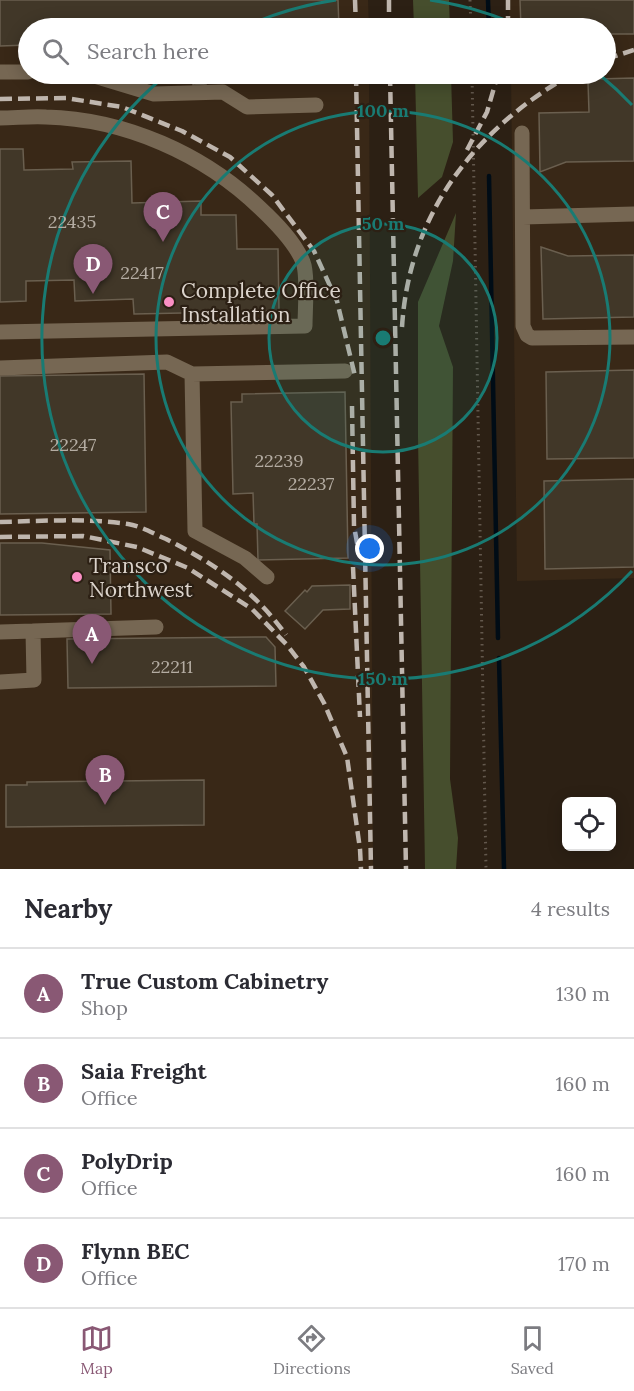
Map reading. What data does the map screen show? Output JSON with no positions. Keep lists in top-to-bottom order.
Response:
{
  "places": ["Complete Office Installation", "Transco Northwest"],
  "house_numbers": [
    "22435",
    "22417",
    "22247",
    "22239",
    "22237",
    "22211"
  ],
  "page": {
    "search": "Search here",
    "pins": [
      "C",
      "D",
      "A",
      "B"
    ],
    "heading": ["Nearby", "4 results"],
    "list": [
      {
        "mark": "A",
        "name": "True Custom Cabinetry",
        "note": "Shop",
        "value": "130 m"
      },
      {
        "mark": "B",
        "name": "Saia Freight",
        "note": "Office",
        "value": "160 m"
      },
      {
        "mark": "C",
        "name": "PolyDrip",
        "note": "Office",
        "value": "160 m"
      },
      {
        "mark": "D",
        "name": "Flynn BEC",
        "note": "Office",
        "value": "170 m"
      }
    ],
    "nav": ["Map", "Directions", "Saved"]
  },
  "rings": ["100 m", "50 m", "150 m"]
}
